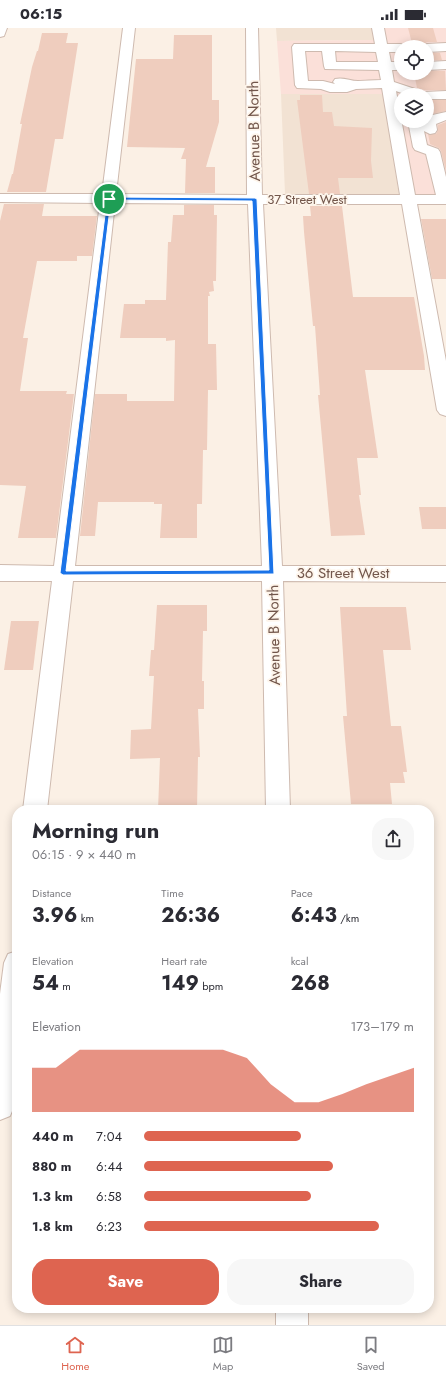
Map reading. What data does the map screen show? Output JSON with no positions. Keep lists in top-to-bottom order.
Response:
{
  "streets": {
    "street": ["Avenue B North", "37 Street West", "36 Street West"]
  },
  "crossings": [
    ["Avenue B North", "37 Street West"],
    ["Avenue B North", "36 Street West"]
  ],
  "page": {
    "status": "06:15",
    "heading": ["Morning run", "06:15 · 9 × 440 m"],
    "stats": [
      ["Distance", "3.96 km"],
      ["Time", "26:36"],
      ["Pace", "6:43 /km"],
      ["Elevation", "54 m"],
      ["Heart rate", "149 bpm"],
      ["kcal", "268"]
    ],
    "chart": ["Elevation", "173–179 m"],
    "list": [
      {
        "name": "440 m",
        "note": "7:04"
      },
      {
        "name": "880 m",
        "note": "6:44"
      },
      {
        "name": "1.3 km",
        "note": "6:58"
      },
      {
        "name": "1.8 km",
        "note": "6:23"
      }
    ],
    "buttons": ["Save", "Share"],
    "tabs": ["Home", "Map", "Saved"]
  }
}
